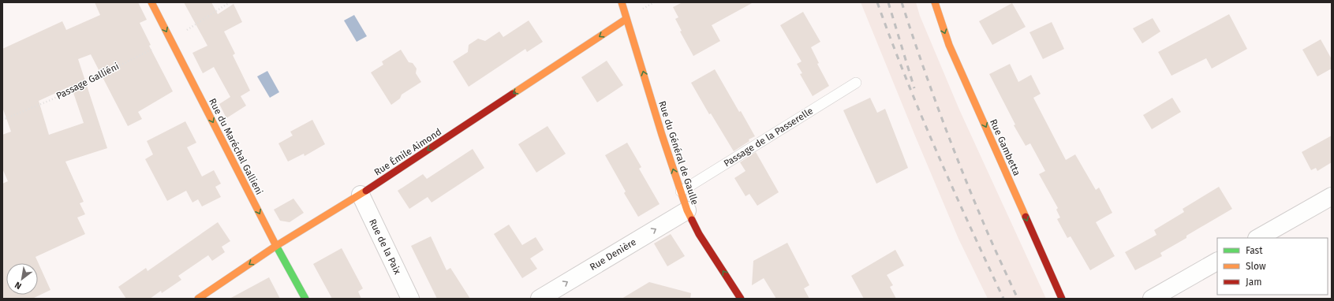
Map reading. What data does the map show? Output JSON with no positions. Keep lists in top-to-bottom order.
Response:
{
  "streets": {
    "street": [
      "Rue du Maréchal Gallieni",
      "Rue Gambetta",
      "Rue Émile Aimond",
      "Rue du Général de Gaulle",
      "Rue de la Paix",
      "Rue Denière"
    ],
    "lane": ["Passage de la Passerelle"],
    "path": ["Passage Galliéni"]
  },
  "crossings": [
    ["Passage Galliéni", "Rue du Maréchal Gallieni"],
    ["Passage de la Passerelle", "Rue du Général de Gaulle"],
    ["Rue du Maréchal Gallieni", "Rue Émile Aimond"],
    ["Rue Émile Aimond", "Rue du Général de Gaulle"],
    ["Rue Émile Aimond", "Rue de la Paix"],
    ["Rue du Général de Gaulle", "Rue Denière"]
  ],
  "one_way": [
    "Rue du Maréchal Gallieni",
    "Rue Gambetta",
    "Rue Émile Aimond",
    "Rue du Général de Gaulle",
    "Rue Denière"
  ],
  "legend": ["Fast", "Slow", "Jam"],
  "north": "bottom left"
}
